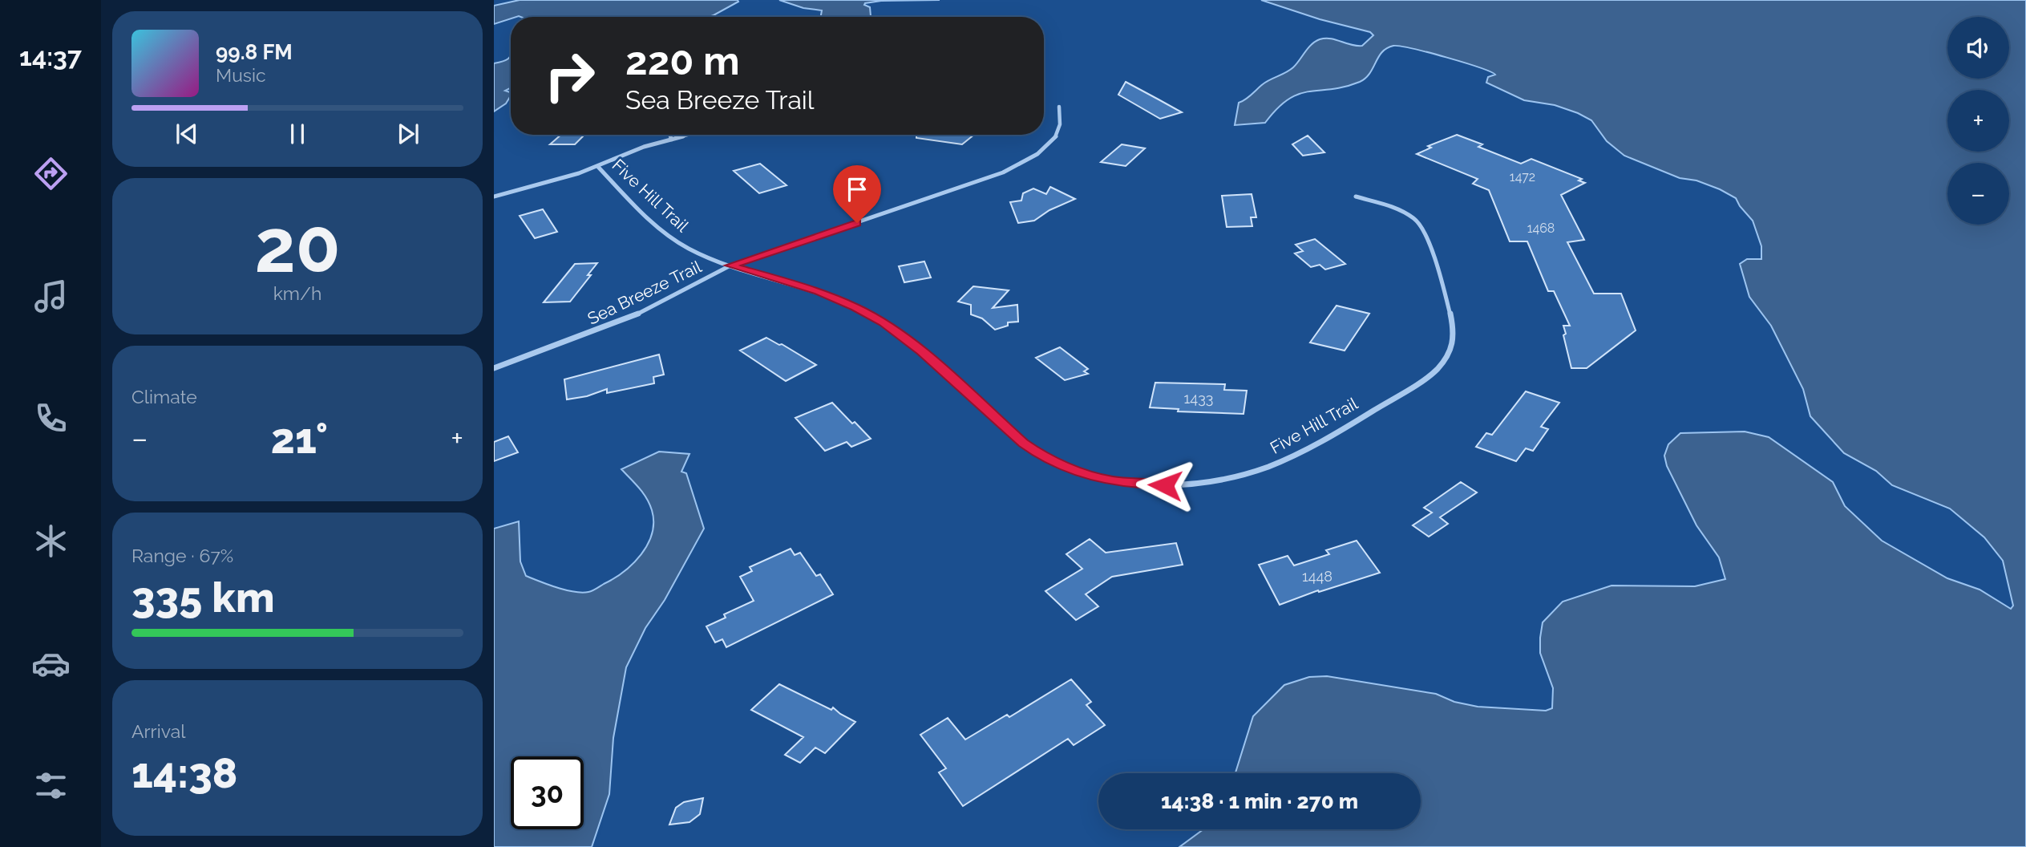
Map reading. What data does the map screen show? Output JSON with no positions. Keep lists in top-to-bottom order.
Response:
{
  "streets": {
    "street": ["Five Hill Trail", "Sea Breeze Trail"]
  },
  "crossings": [
    ["Five Hill Trail", "Sea Breeze Trail"]
  ],
  "house_numbers": [
    "1472",
    "1468",
    "1433",
    "1448"
  ],
  "page": {
    "tabs": "14:37",
    "map_buttons": ["+", "−"],
    "turn": ["220 m", "Sea Breeze Trail"],
    "song": ["99.8 FM", "Music"],
    "tile": [
      ["20", "km/h"],
      "Climate",
      ["Range · 67%", "335 km"],
      ["Arrival", "14:38"]
    ],
    "heat": ["−", "21°", "+"],
    "limit": "30",
    "trip": "14:38 · 1 min · 270 m"
  }
}
